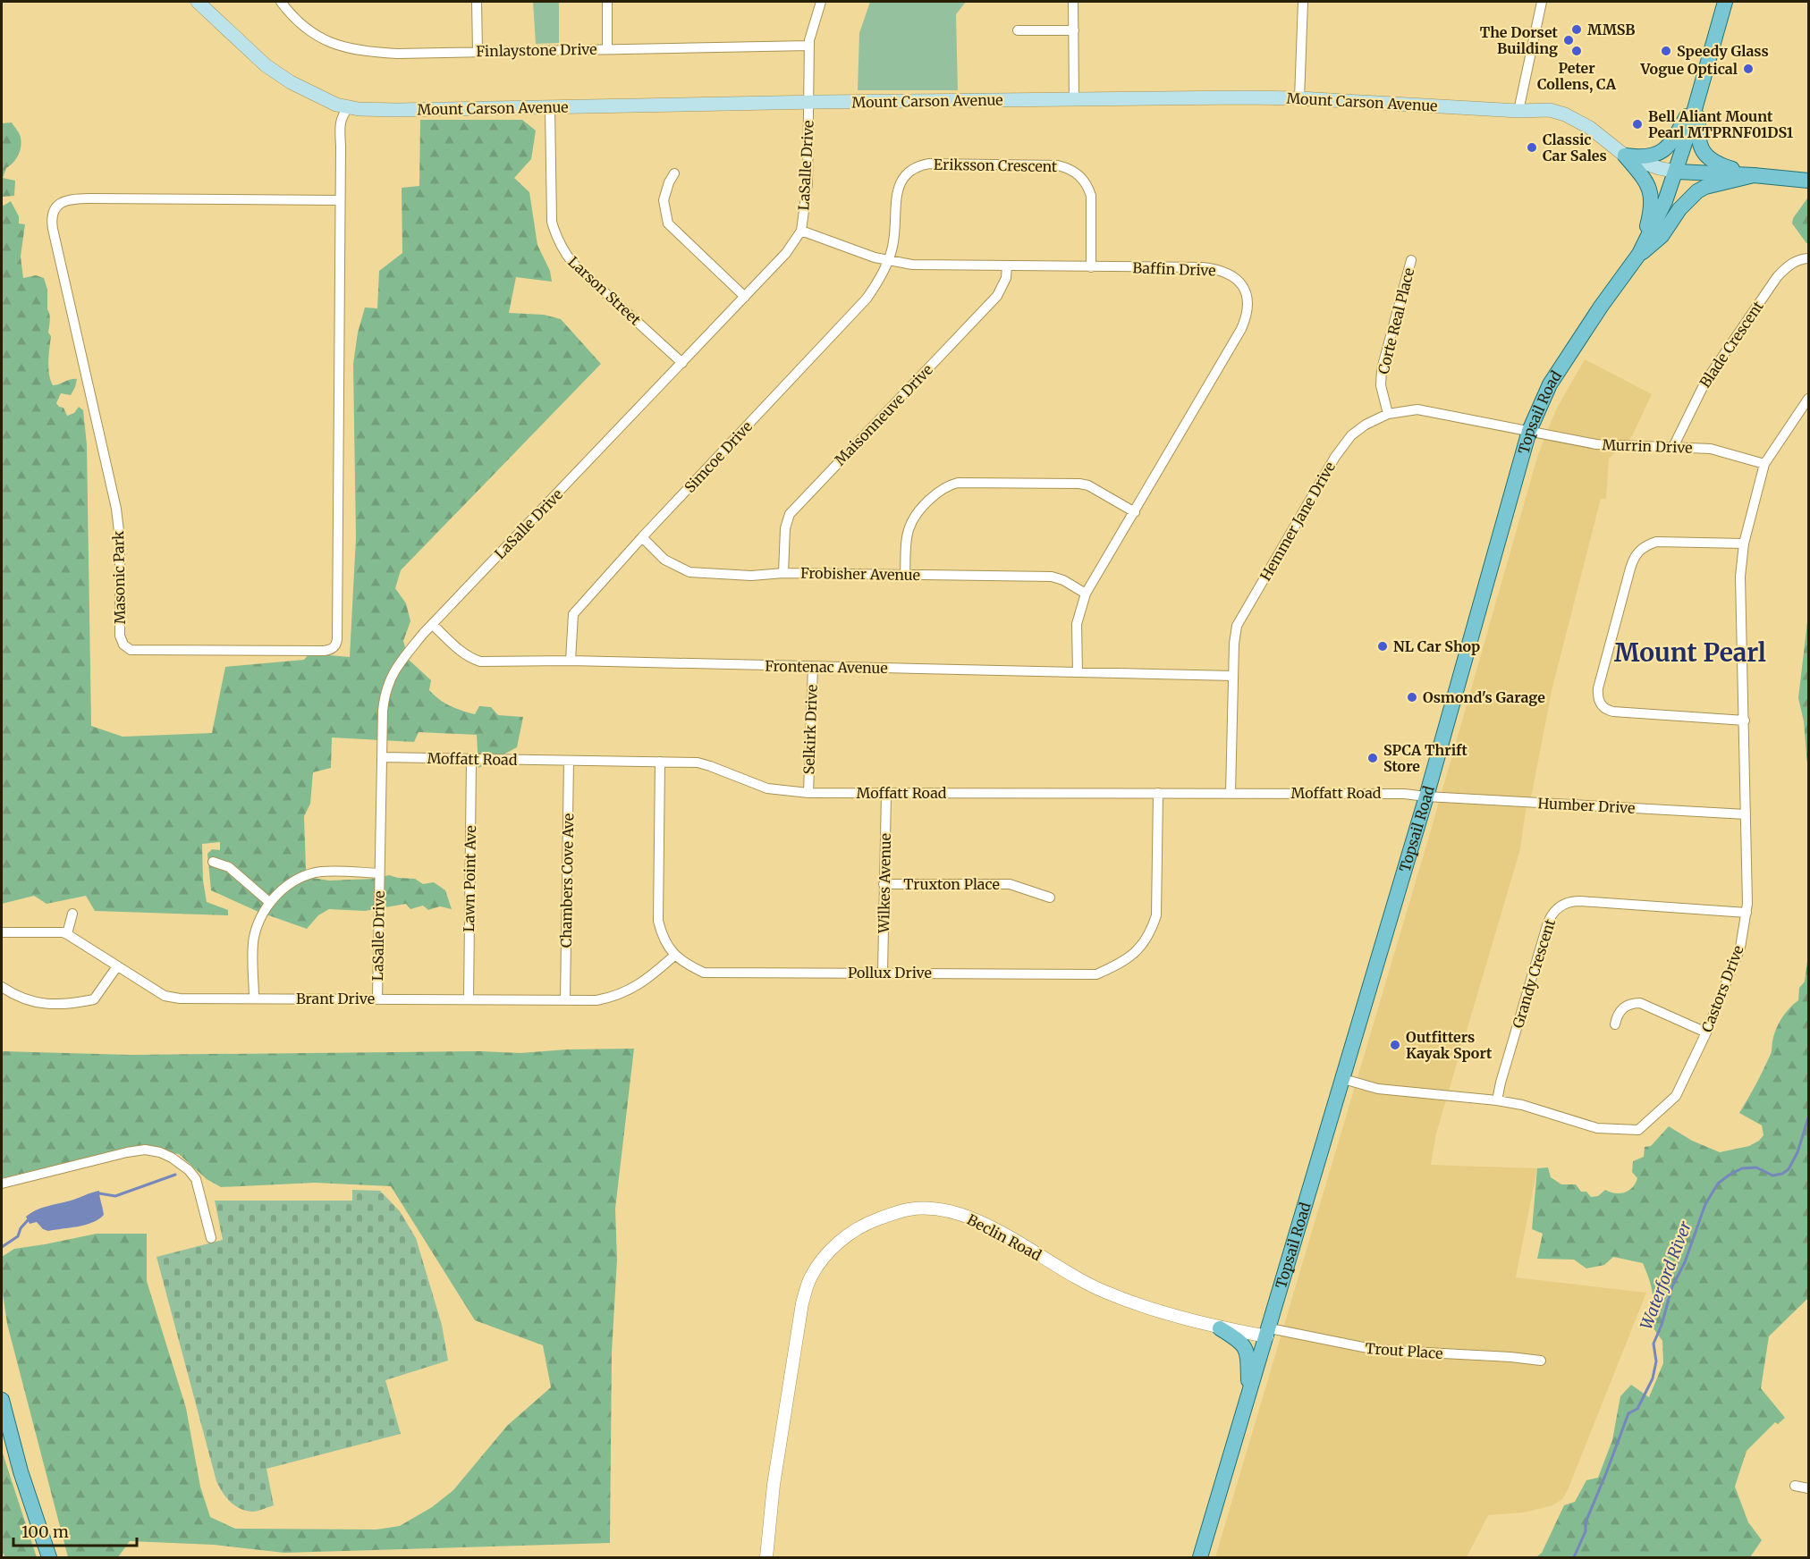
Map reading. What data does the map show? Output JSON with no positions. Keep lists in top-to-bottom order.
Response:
{
  "streets": {
    "main road": ["Mount Carson Avenue", "Topsail Road"],
    "street": [
      "Finlaystone Drive",
      "LaSalle Drive",
      "Eriksson Crescent",
      "Baffin Drive",
      "Larson Street",
      "Corte Real Place",
      "Blade Crescent",
      "Maisonneuve Drive",
      "Murrin Drive",
      "Simcoe Drive",
      "Hemmer Jane Drive",
      "Frobisher Avenue",
      "Masonic Park",
      "Frontenac Avenue",
      "Selkirk Drive",
      "Moffatt Road",
      "Humber Drive",
      "Lawn Point Ave",
      "Chambers Cove Ave",
      "Wilkes Avenue",
      "Truxton Place",
      "Pollux Drive",
      "Grandy Crescent",
      "Castors Drive",
      "Brant Drive",
      "Beclin Road",
      "Trout Place"
    ]
  },
  "crossings": [
    ["Finlaystone Drive", "LaSalle Drive"],
    ["Mount Carson Avenue", "LaSalle Drive"],
    ["Mount Carson Avenue", "Larson Street"],
    ["Mount Carson Avenue", "Topsail Road"],
    ["Mount Carson Avenue", "Masonic Park"],
    ["LaSalle Drive", "Baffin Drive"],
    ["LaSalle Drive", "Larson Street"],
    ["LaSalle Drive", "Frontenac Avenue"],
    ["LaSalle Drive", "Moffatt Road"],
    ["LaSalle Drive", "Brant Drive"],
    ["Eriksson Crescent", "Baffin Drive"],
    ["Eriksson Crescent", "Simcoe Drive"],
    ["Baffin Drive", "Maisonneuve Drive"],
    ["Baffin Drive", "Simcoe Drive"],
    ["Baffin Drive", "Frobisher Avenue"],
    ["Baffin Drive", "Frontenac Avenue"],
    ["Corte Real Place", "Hemmer Jane Drive"],
    ["Blade Crescent", "Murrin Drive"],
    ["Topsail Road", "Murrin Drive"],
    ["Topsail Road", "Hemmer Jane Drive"],
    ["Topsail Road", "Moffatt Road"],
    ["Topsail Road", "Humber Drive"],
    ["Topsail Road", "Castors Drive"],
    ["Topsail Road", "Beclin Road"],
    ["Topsail Road", "Trout Place"],
    ["Maisonneuve Drive", "Frobisher Avenue"],
    ["Murrin Drive", "Hemmer Jane Drive"],
    ["Murrin Drive", "Castors Drive"],
    ["Simcoe Drive", "Frobisher Avenue"],
    ["Simcoe Drive", "Frontenac Avenue"],
    ["Hemmer Jane Drive", "Frontenac Avenue"],
    ["Hemmer Jane Drive", "Moffatt Road"],
    ["Frontenac Avenue", "Selkirk Drive"],
    ["Selkirk Drive", "Moffatt Road"],
    ["Moffatt Road", "Humber Drive"],
    ["Moffatt Road", "Lawn Point Ave"],
    ["Moffatt Road", "Chambers Cove Ave"],
    ["Moffatt Road", "Wilkes Avenue"],
    ["Moffatt Road", "Pollux Drive"],
    ["Humber Drive", "Castors Drive"],
    ["Lawn Point Ave", "Brant Drive"],
    ["Chambers Cove Ave", "Brant Drive"],
    ["Wilkes Avenue", "Truxton Place"],
    ["Wilkes Avenue", "Pollux Drive"],
    ["Pollux Drive", "Brant Drive"],
    ["Grandy Crescent", "Castors Drive"],
    ["Beclin Road", "Trout Place"]
  ],
  "districts": ["Mount Pearl"],
  "water": ["Waterford River"],
  "places": [
    "MMSB",
    "The Dorset Building",
    "Peter Collens, CA",
    "Speedy Glass",
    "Vogue Optical",
    "Bell Aliant Mount Pearl MTPRNF01DS1",
    "Classic Car Sales",
    "NL Car Shop",
    "Osmond's Garage",
    "SPCA Thrift Store",
    "Outfitters Kayak Sport"
  ],
  "scale_bar": "100 m"
}
